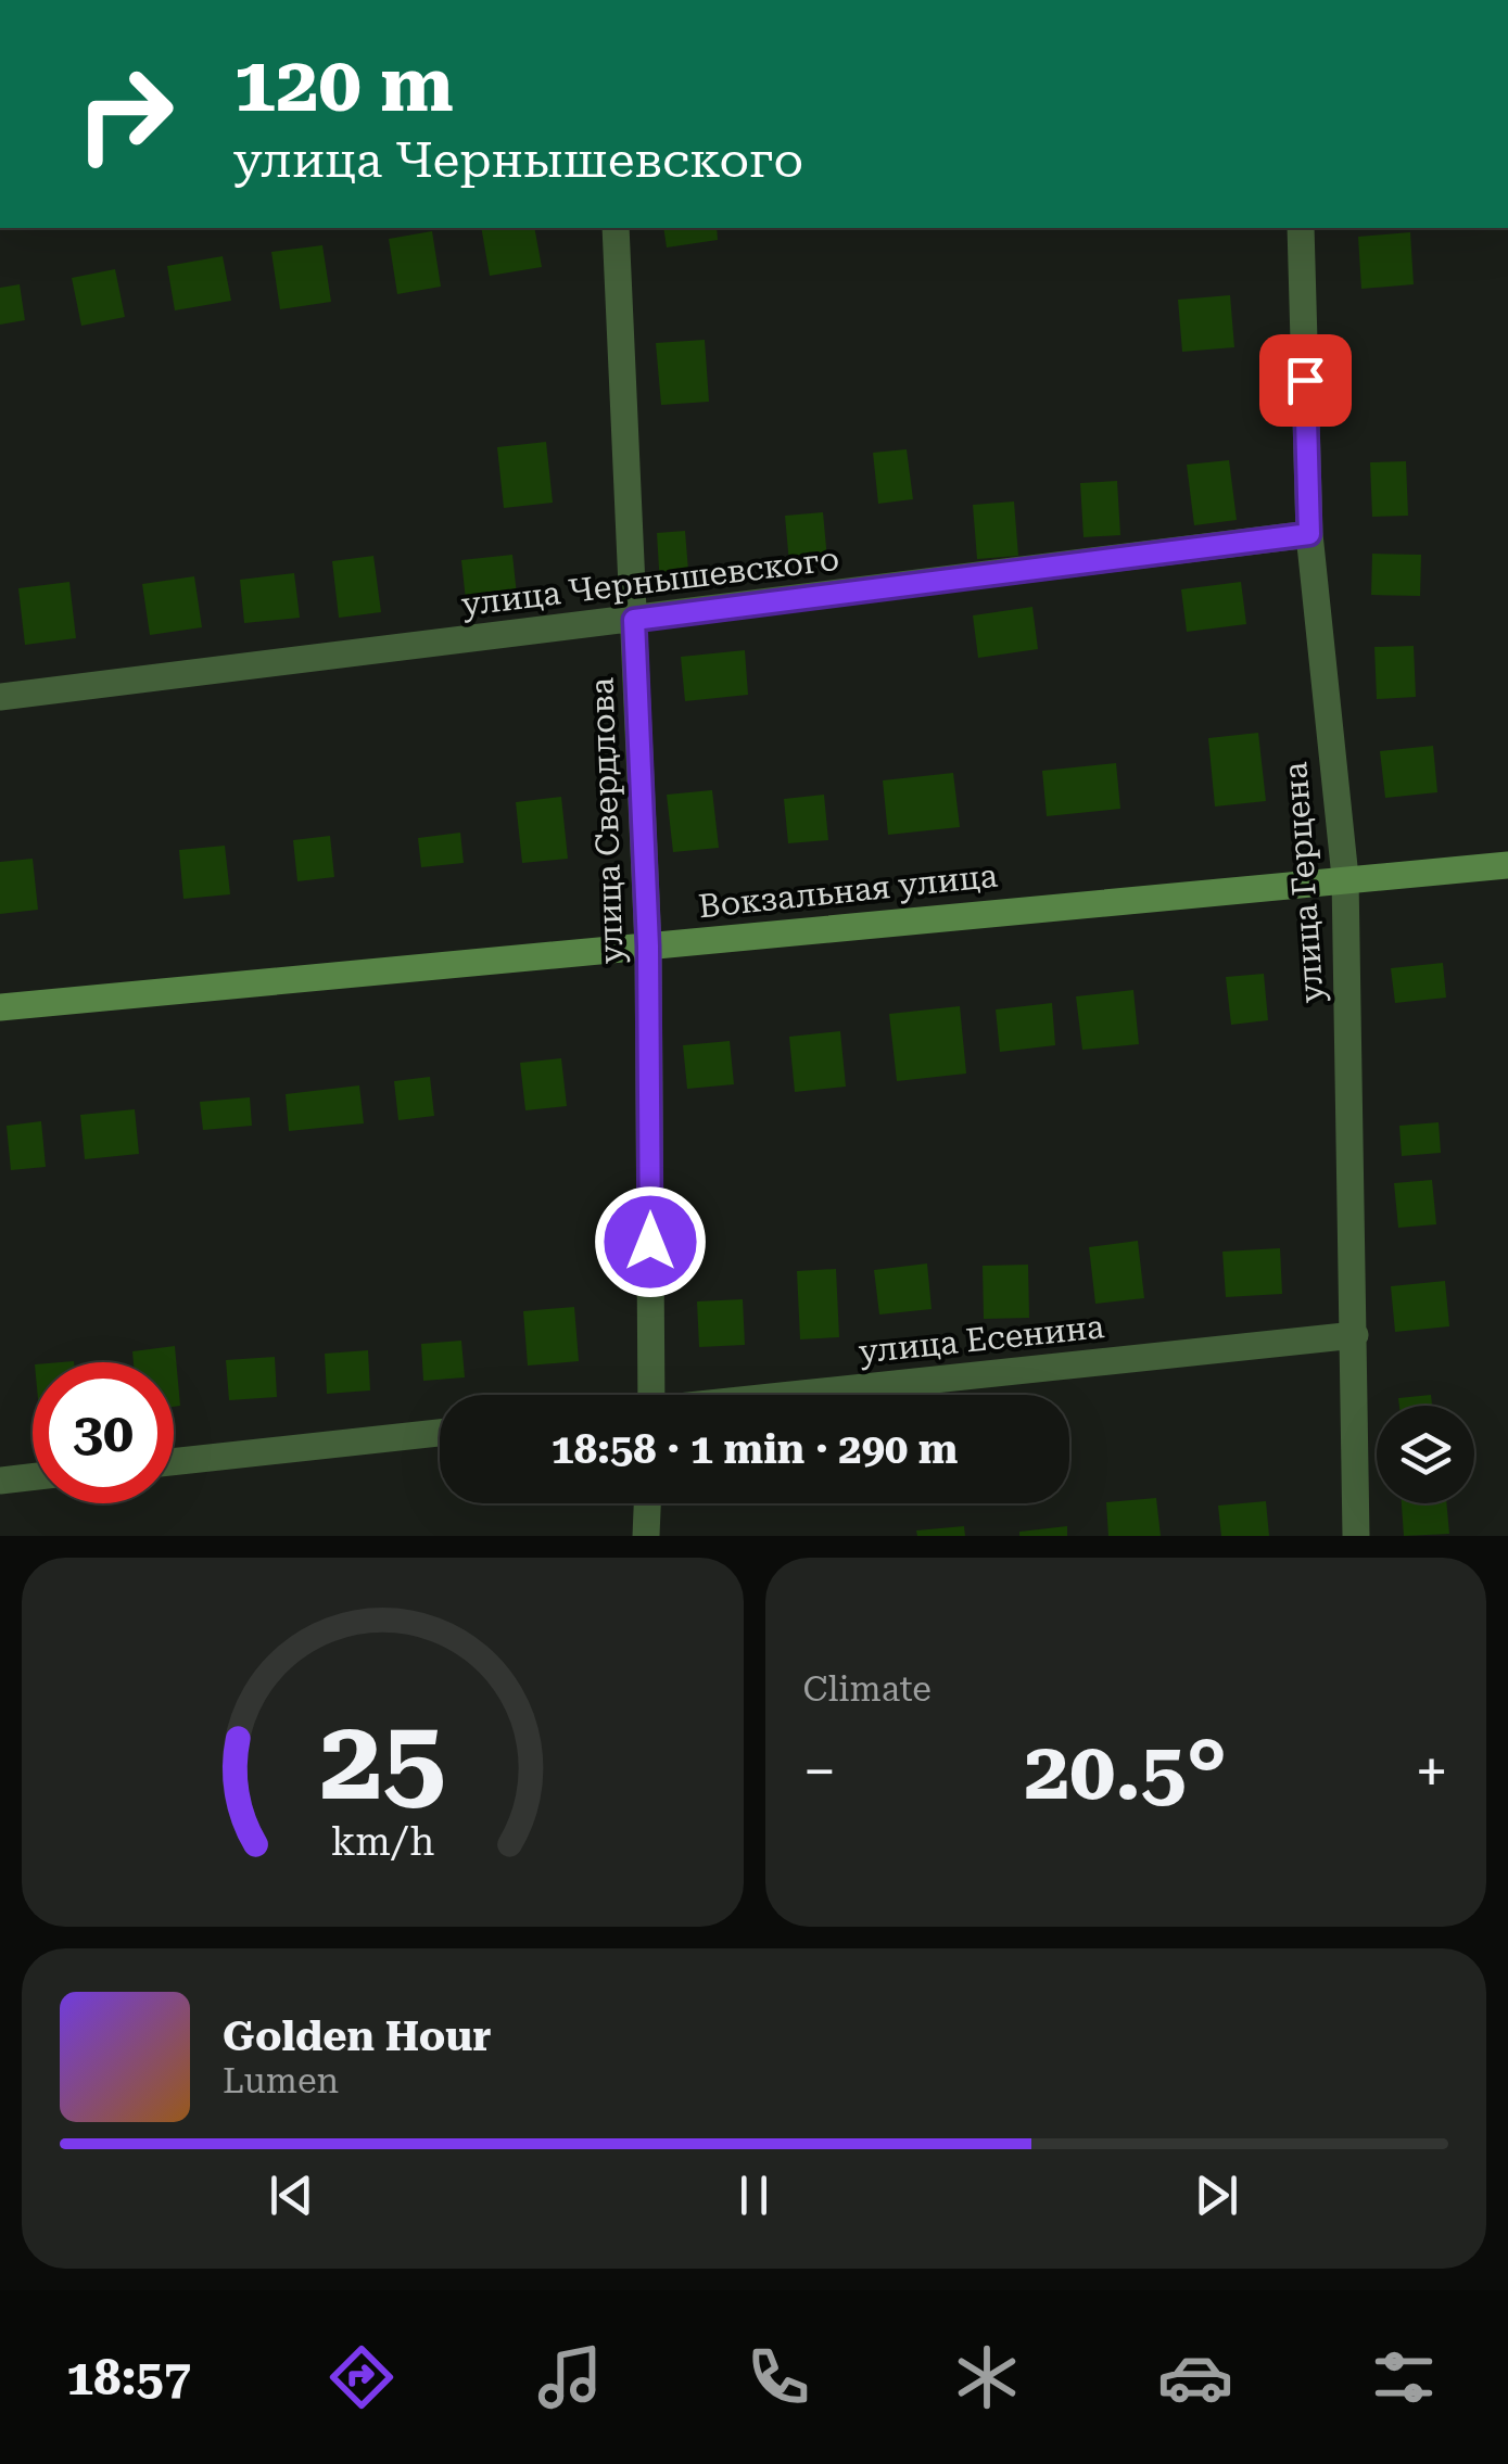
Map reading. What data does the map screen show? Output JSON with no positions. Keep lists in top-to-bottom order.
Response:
{
  "streets": {
    "main road": ["Вокзальная улица"],
    "street": [
      "улица Чернышевского",
      "улица Свердлова",
      "улица Герцена",
      "улица Есенина"
    ]
  },
  "crossings": [
    ["улица Чернышевского", "улица Свердлова"],
    ["улица Чернышевского", "улица Герцена"],
    ["улица Свердлова", "Вокзальная улица"],
    ["улица Герцена", "Вокзальная улица"],
    ["улица Герцена", "улица Есенина"]
  ],
  "page": {
    "turn": ["120 m", "улица Чернышевского"],
    "limit": "30",
    "trip": "18:58 · 1 min · 290 m",
    "tile": "Climate",
    "heat": ["−", "20.5°", "+"],
    "song": ["Golden Hour", "Lumen"],
    "tabs": "18:57",
    "gauge": ["25", "km/h"]
  }
}
